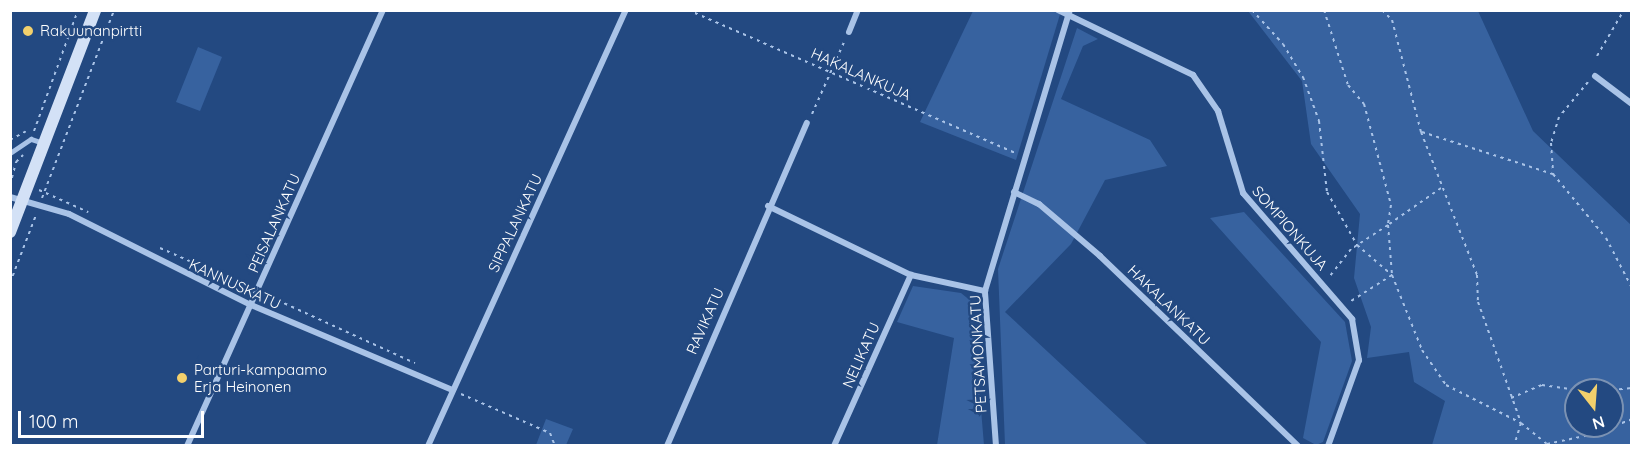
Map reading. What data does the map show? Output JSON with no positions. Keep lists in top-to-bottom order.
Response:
{
  "streets": {
    "street": [
      "PEISALANKATU",
      "SIPPALANKATU",
      "SOMPIONKUJA",
      "KANNUSKATU",
      "HAKALANKATU",
      "RAVIKATU",
      "PETSAMONKATU",
      "NELIKATU"
    ],
    "path": ["HAKALANKUJA"]
  },
  "crossings": [
    ["HAKALANKUJA", "PETSAMONKATU"],
    ["PEISALANKATU", "KANNUSKATU"],
    ["SIPPALANKATU", "KANNUSKATU"],
    ["SOMPIONKUJA", "PETSAMONKATU"],
    ["HAKALANKATU", "PETSAMONKATU"]
  ],
  "places": ["Rakuunanpirtti", "Parturi-kampaamo Erja Heinonen"],
  "scale_bar": "100 m",
  "north": "bottom"
}
